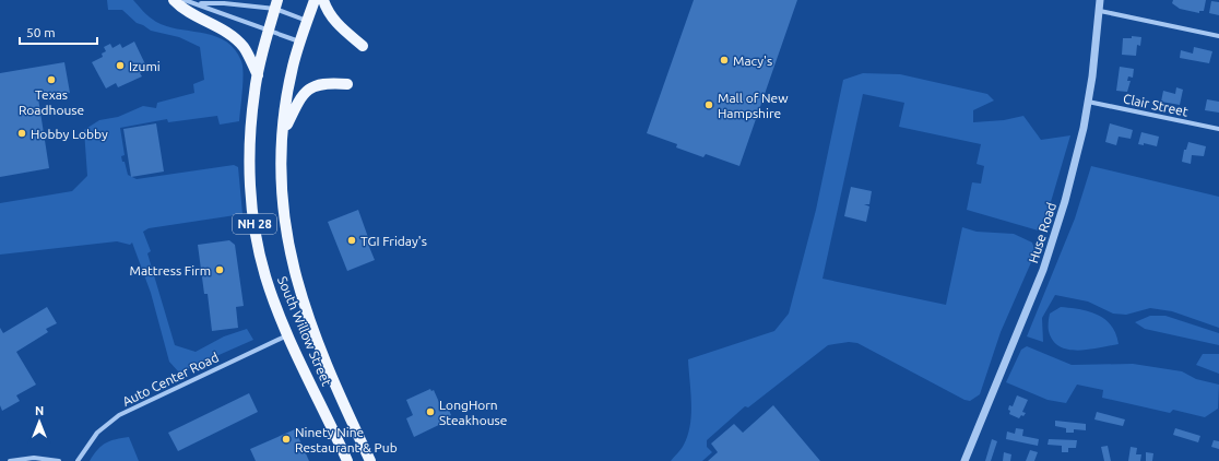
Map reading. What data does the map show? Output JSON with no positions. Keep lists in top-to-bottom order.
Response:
{
  "streets": {
    "main road": ["NH 28", "South Willow Street"],
    "street": ["Clair Street", "Huse Road", "Auto Center Road"]
  },
  "crossings": [
    ["Clair Street", "Huse Road"],
    ["South Willow Street", "Auto Center Road"]
  ],
  "places": [
    "Macy's",
    "Izumi",
    "Texas Roadhouse",
    "Mall of New Hampshire",
    "Hobby Lobby",
    "TGI Friday's",
    "Mattress Firm",
    "LongHorn Steakhouse",
    "Ninety Nine Restaurant & Pub"
  ],
  "scale_bar": "50 m",
  "north": "top"
}
